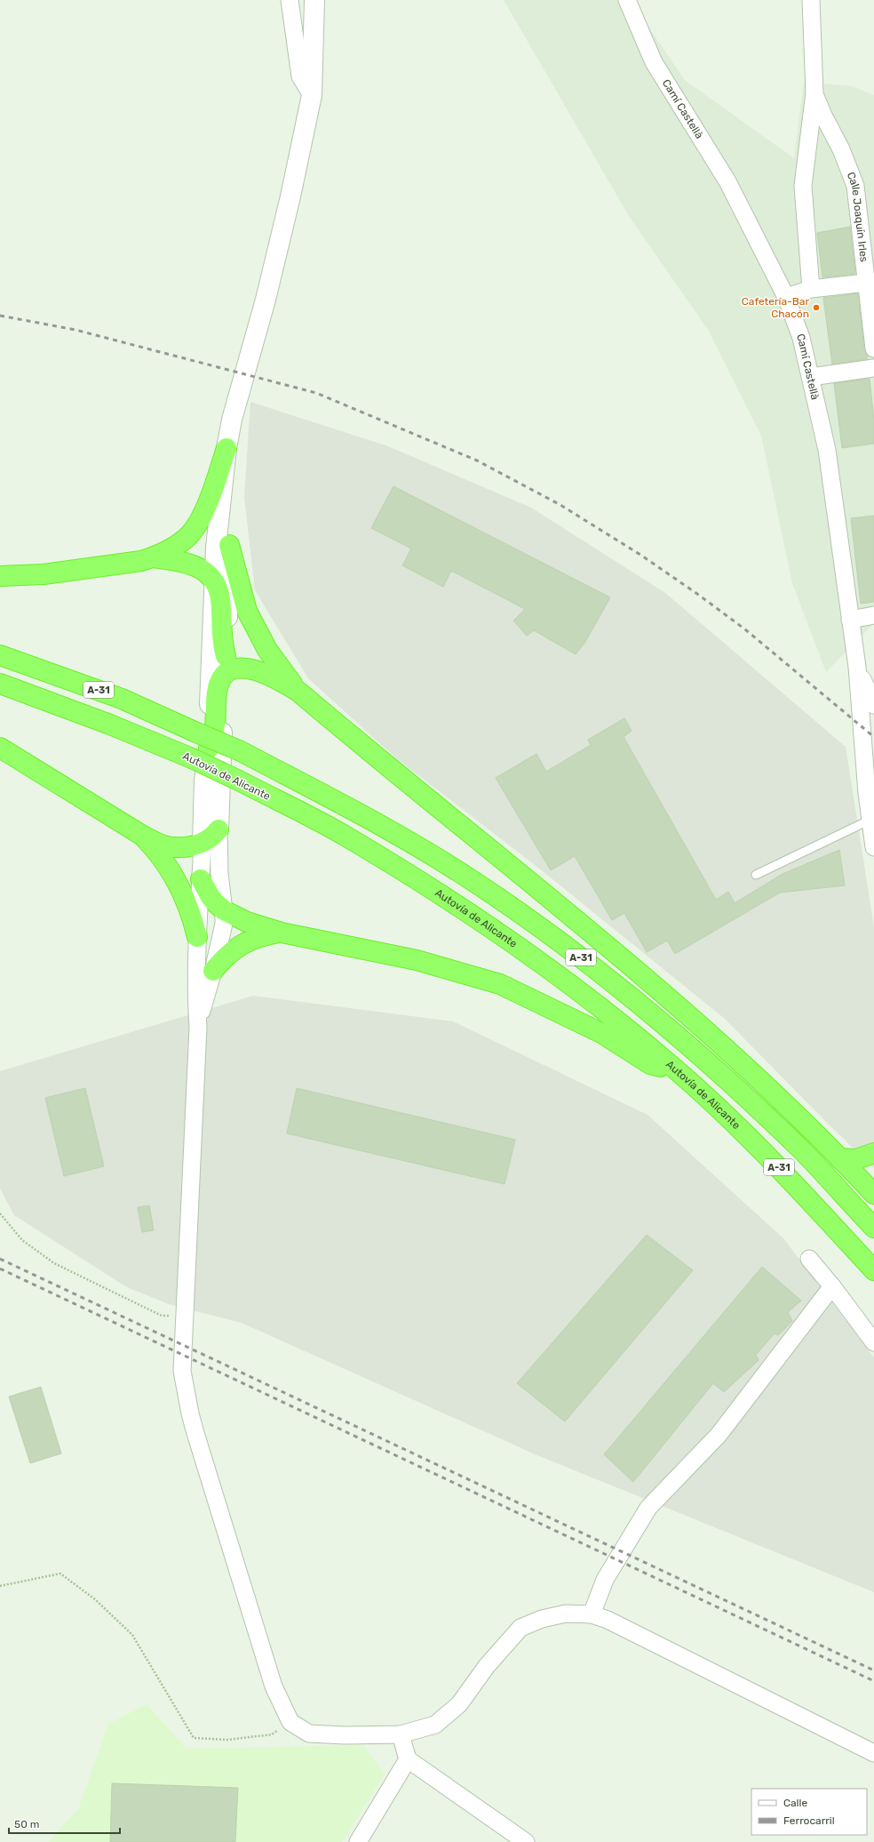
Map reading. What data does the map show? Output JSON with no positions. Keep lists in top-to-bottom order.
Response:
{
  "streets": {
    "highway": ["A-31", "Autovía de Alicante"],
    "street": ["Camí Castellà", "Calle Joaquín Irles"]
  },
  "places": ["Cafetería-Bar Chacón"],
  "legend": ["Calle", "Ferrocarril"],
  "scale_bar": "50 m"
}
